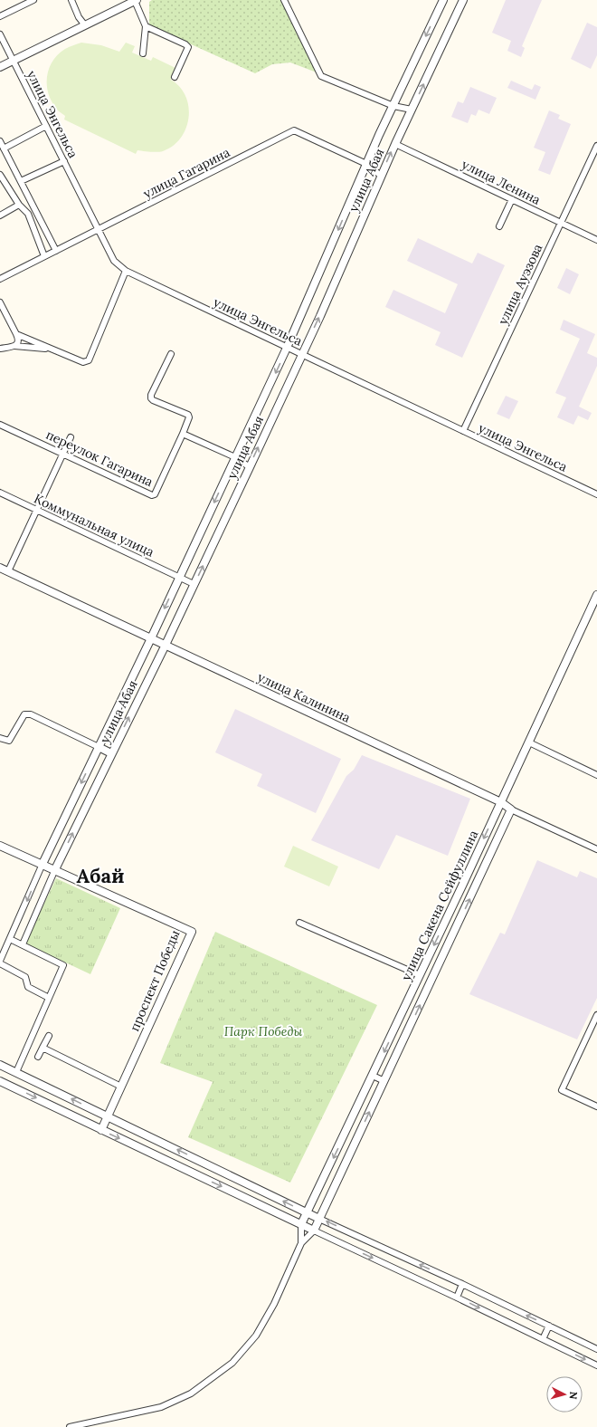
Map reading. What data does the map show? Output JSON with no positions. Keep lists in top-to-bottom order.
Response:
{
  "streets": {
    "street": [
      "улица Энгельса",
      "улица Гагарина",
      "улица Абая",
      "улица Ленина",
      "улица Ауэзова",
      "переулок Гагарина",
      "Коммунальная улица",
      "улица Калинина",
      "улица Сакена Сейфуллина",
      "проспект Победы"
    ]
  },
  "crossings": [
    ["улица Энгельса", "улица Гагарина"],
    ["улица Энгельса", "улица Абая"],
    ["улица Энгельса", "улица Ауэзова"],
    ["улица Гагарина", "улица Абая"],
    ["улица Абая", "улица Ленина"],
    ["улица Абая", "Коммунальная улица"],
    ["улица Абая", "улица Калинина"],
    ["улица Ленина", "улица Ауэзова"],
    ["улица Калинина", "улица Сакена Сейфуллина"]
  ],
  "districts": ["Абай"],
  "parks": ["Парк Победы"],
  "north": "right"
}
